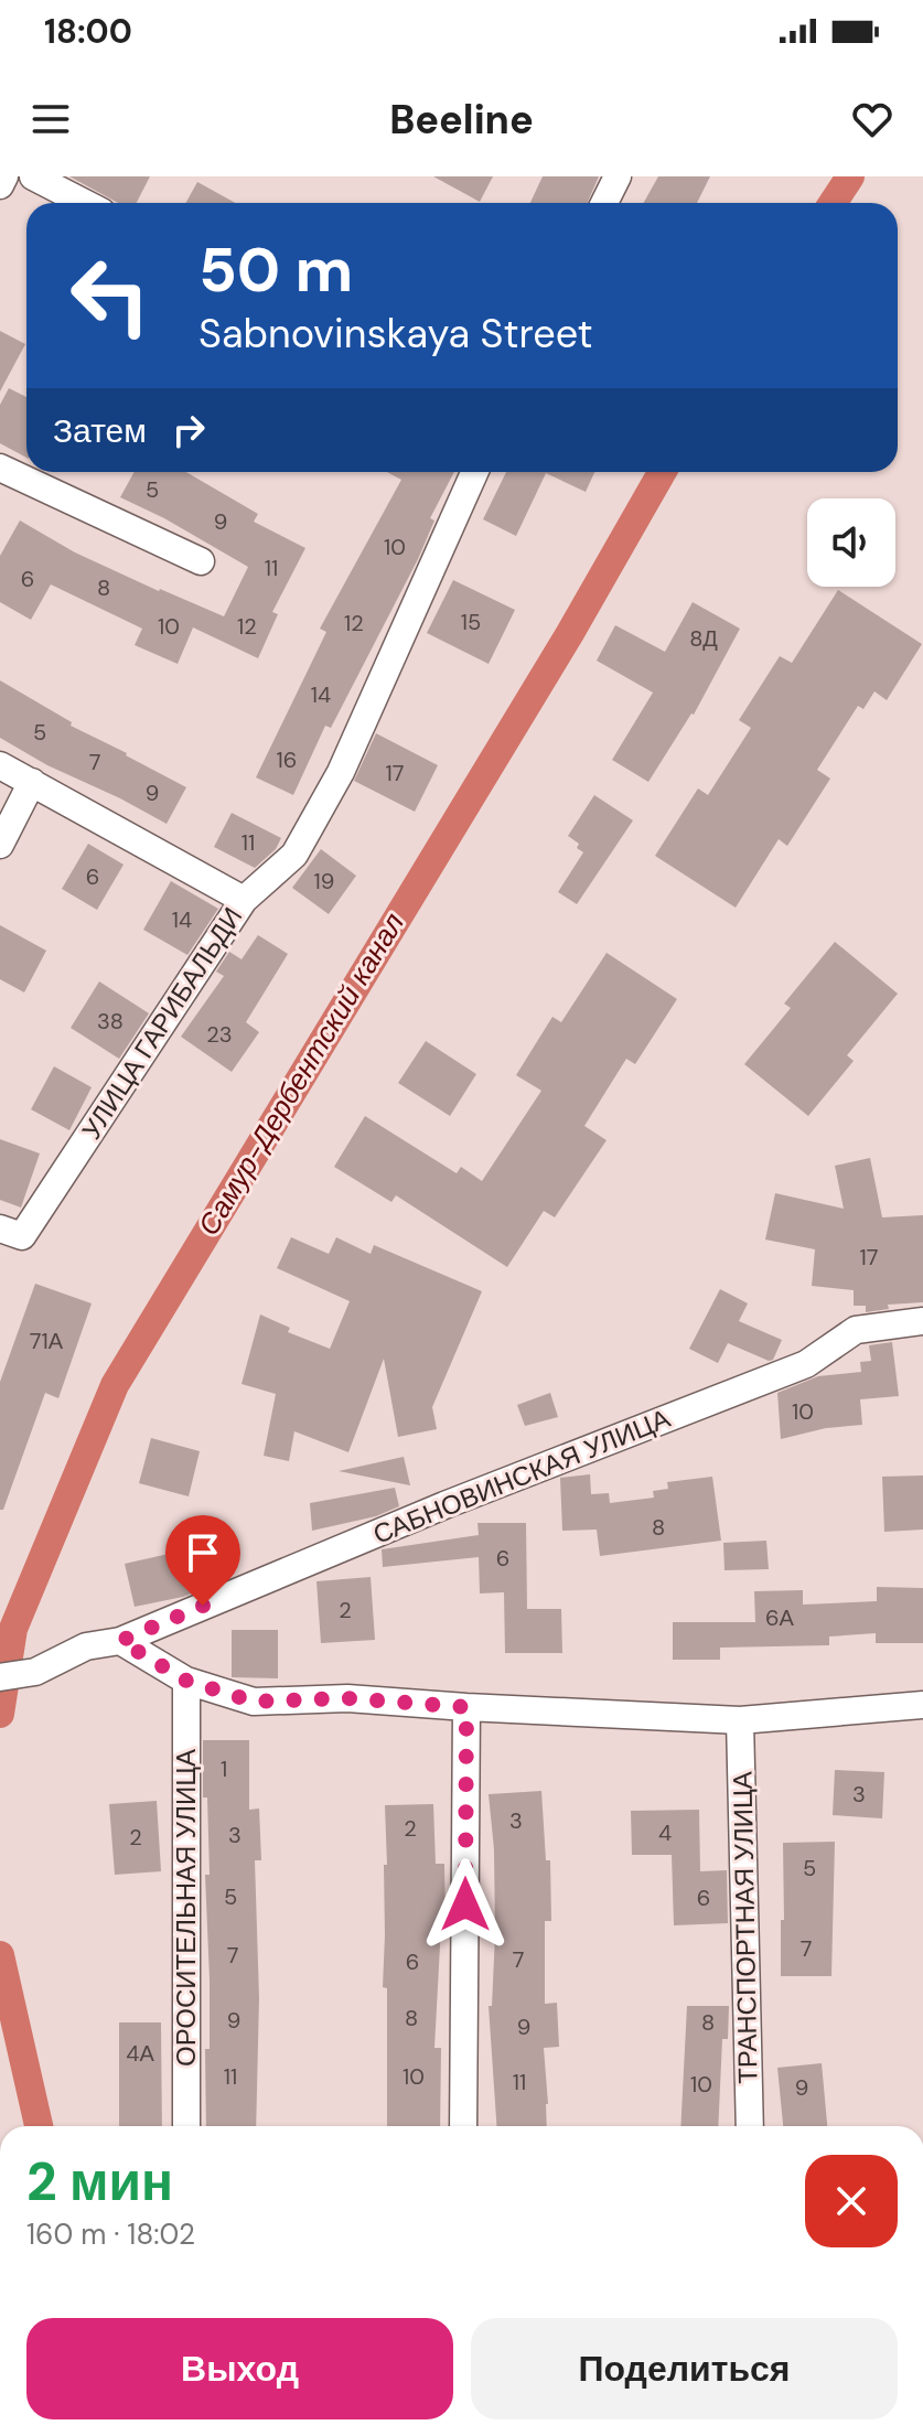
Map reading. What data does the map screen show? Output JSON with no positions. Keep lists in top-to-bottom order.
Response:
{
  "streets": {
    "street": [
      "УЛИЦА ГАРИБАЛЬДИ",
      "САБНОВИНСКАЯ УЛИЦА",
      "ОРОСИТЕЛЬНАЯ УЛИЦА",
      "ТРАНСПОРТНАЯ УЛИЦА"
    ]
  },
  "water": ["Самур-Дербентский канал"],
  "house_numbers": [
    "5",
    "9",
    "10",
    "11",
    "6",
    "8",
    "15",
    "12",
    "10",
    "12",
    "8Д",
    "14",
    "5",
    "16",
    "7",
    "17",
    "9",
    "11",
    "6",
    "19",
    "14",
    "38",
    "23",
    "17",
    "71А",
    "10",
    "8",
    "6",
    "2",
    "6А",
    "1",
    "3",
    "3",
    "2",
    "4",
    "3",
    "2",
    "5",
    "5",
    "6",
    "7",
    "7",
    "7",
    "6",
    "8",
    "9",
    "8",
    "9",
    "4А",
    "11",
    "10",
    "11",
    "10",
    "9"
  ],
  "page": {
    "status": "18:00",
    "header": "Beeline",
    "turn": ["50 m", "Sabnovinskaya Street"],
    "then": "Затем",
    "heading": ["2 мин", "160 m · 18:02"],
    "buttons": ["Выход", "Поделиться"]
  }
}
